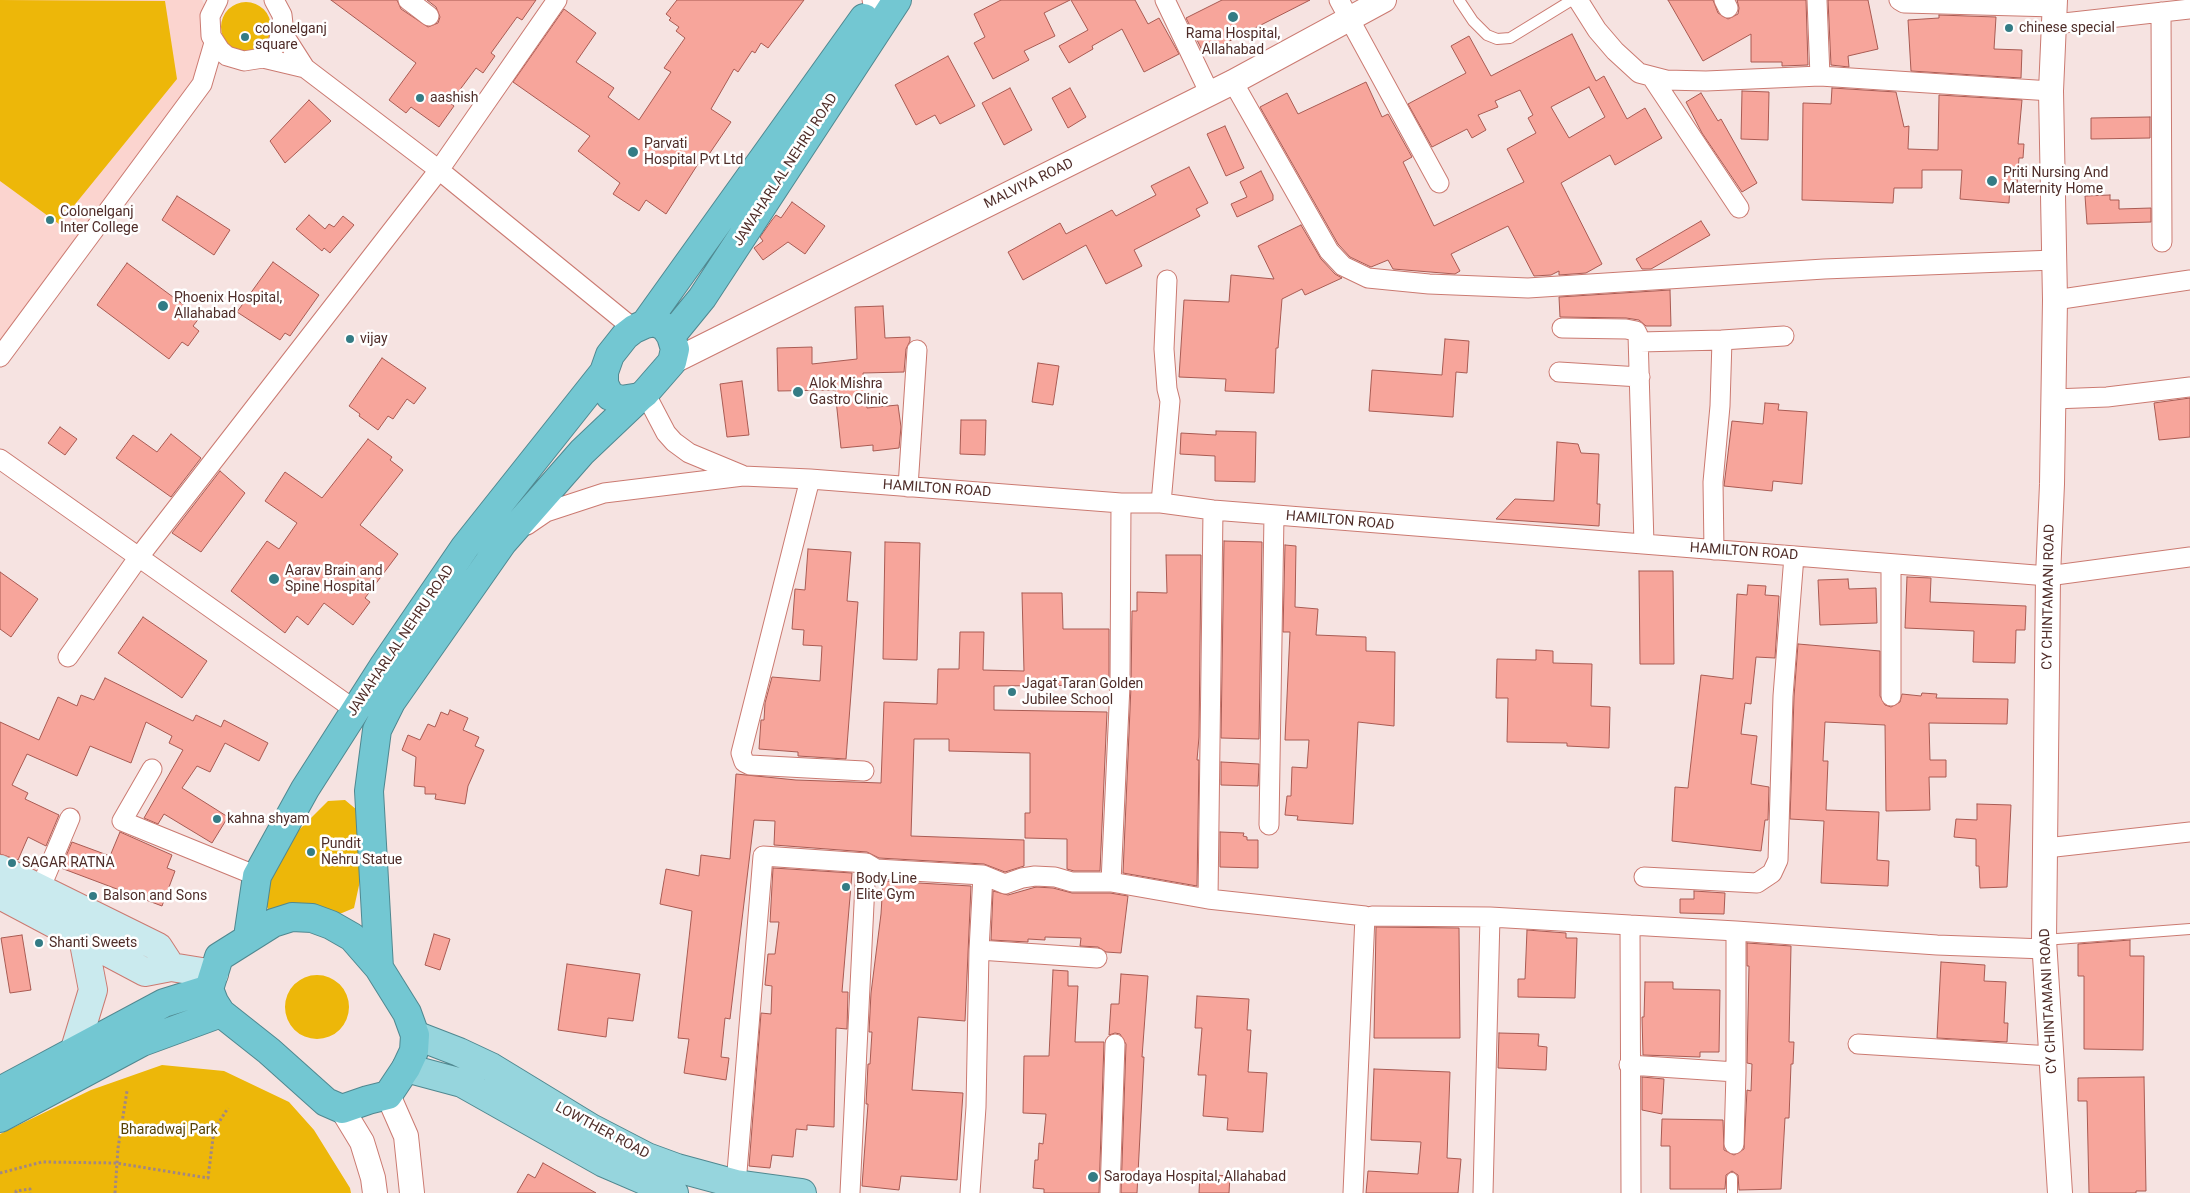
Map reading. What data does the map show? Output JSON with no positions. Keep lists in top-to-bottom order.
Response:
{
  "streets": {
    "highway": ["JAWAHARLAL NEHRU ROAD"],
    "main road": ["LOWTHER ROAD"],
    "street": ["MALVIYA ROAD", "HAMILTON ROAD", "CY CHINTAMANI ROAD"]
  },
  "crossings": [
    ["JAWAHARLAL NEHRU ROAD", "MALVIYA ROAD"],
    ["JAWAHARLAL NEHRU ROAD", "HAMILTON ROAD"],
    ["HAMILTON ROAD", "CY CHINTAMANI ROAD"]
  ],
  "parks": ["Bharadwaj Park"],
  "places": [
    "Rama Hospital, Allahabad",
    "chinese special",
    "colonelganj square",
    "aashish",
    "Parvati Hospital Pvt Ltd",
    "Priti Nursing And Maternity Home",
    "Colonelganj Inter College",
    "Phoenix Hospital, Allahabad",
    "vijay",
    "Alok Mishra Gastro Clinic",
    "Aarav Brain and Spine Hospital",
    "Jagat Taran Golden Jubilee School",
    "kahna shyam",
    "Pundit Nehru Statue",
    "SAGAR RATNA",
    "Body Line Elite Gym",
    "Balson and Sons",
    "Shanti Sweets",
    "Sarodaya Hospital, Allahabad"
  ]
}
